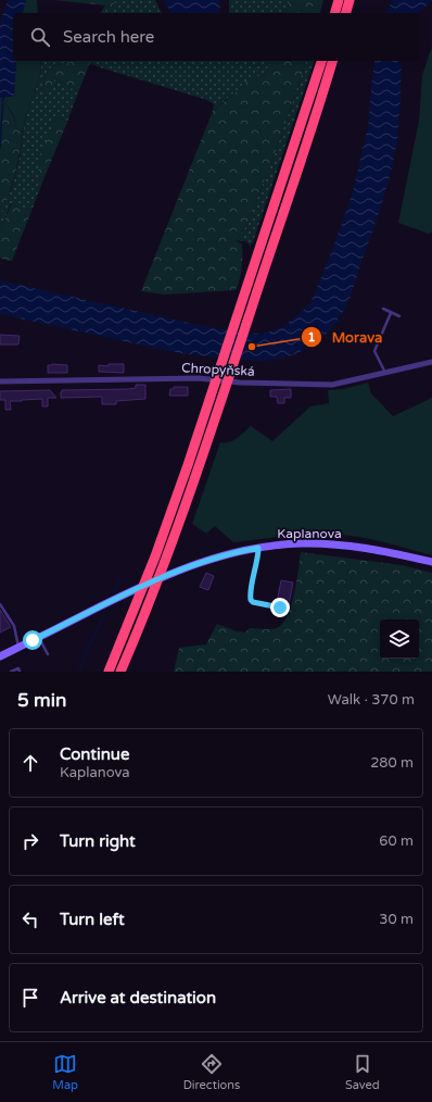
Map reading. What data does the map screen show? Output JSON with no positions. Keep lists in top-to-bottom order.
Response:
{
  "streets": {
    "main road": ["Kaplanova"],
    "street": ["Chropyňská"]
  },
  "places": ["Morava"],
  "page": {
    "search": "Search here",
    "heading": ["5 min", "Walk · 370 m"],
    "list": [
      ["Continue", "Kaplanova", "280 m"],
      ["Turn right", "60 m"],
      ["Turn left", "30 m"],
      "Arrive at destination"
    ],
    "nav": ["Map", "Directions", "Saved"]
  }
}
